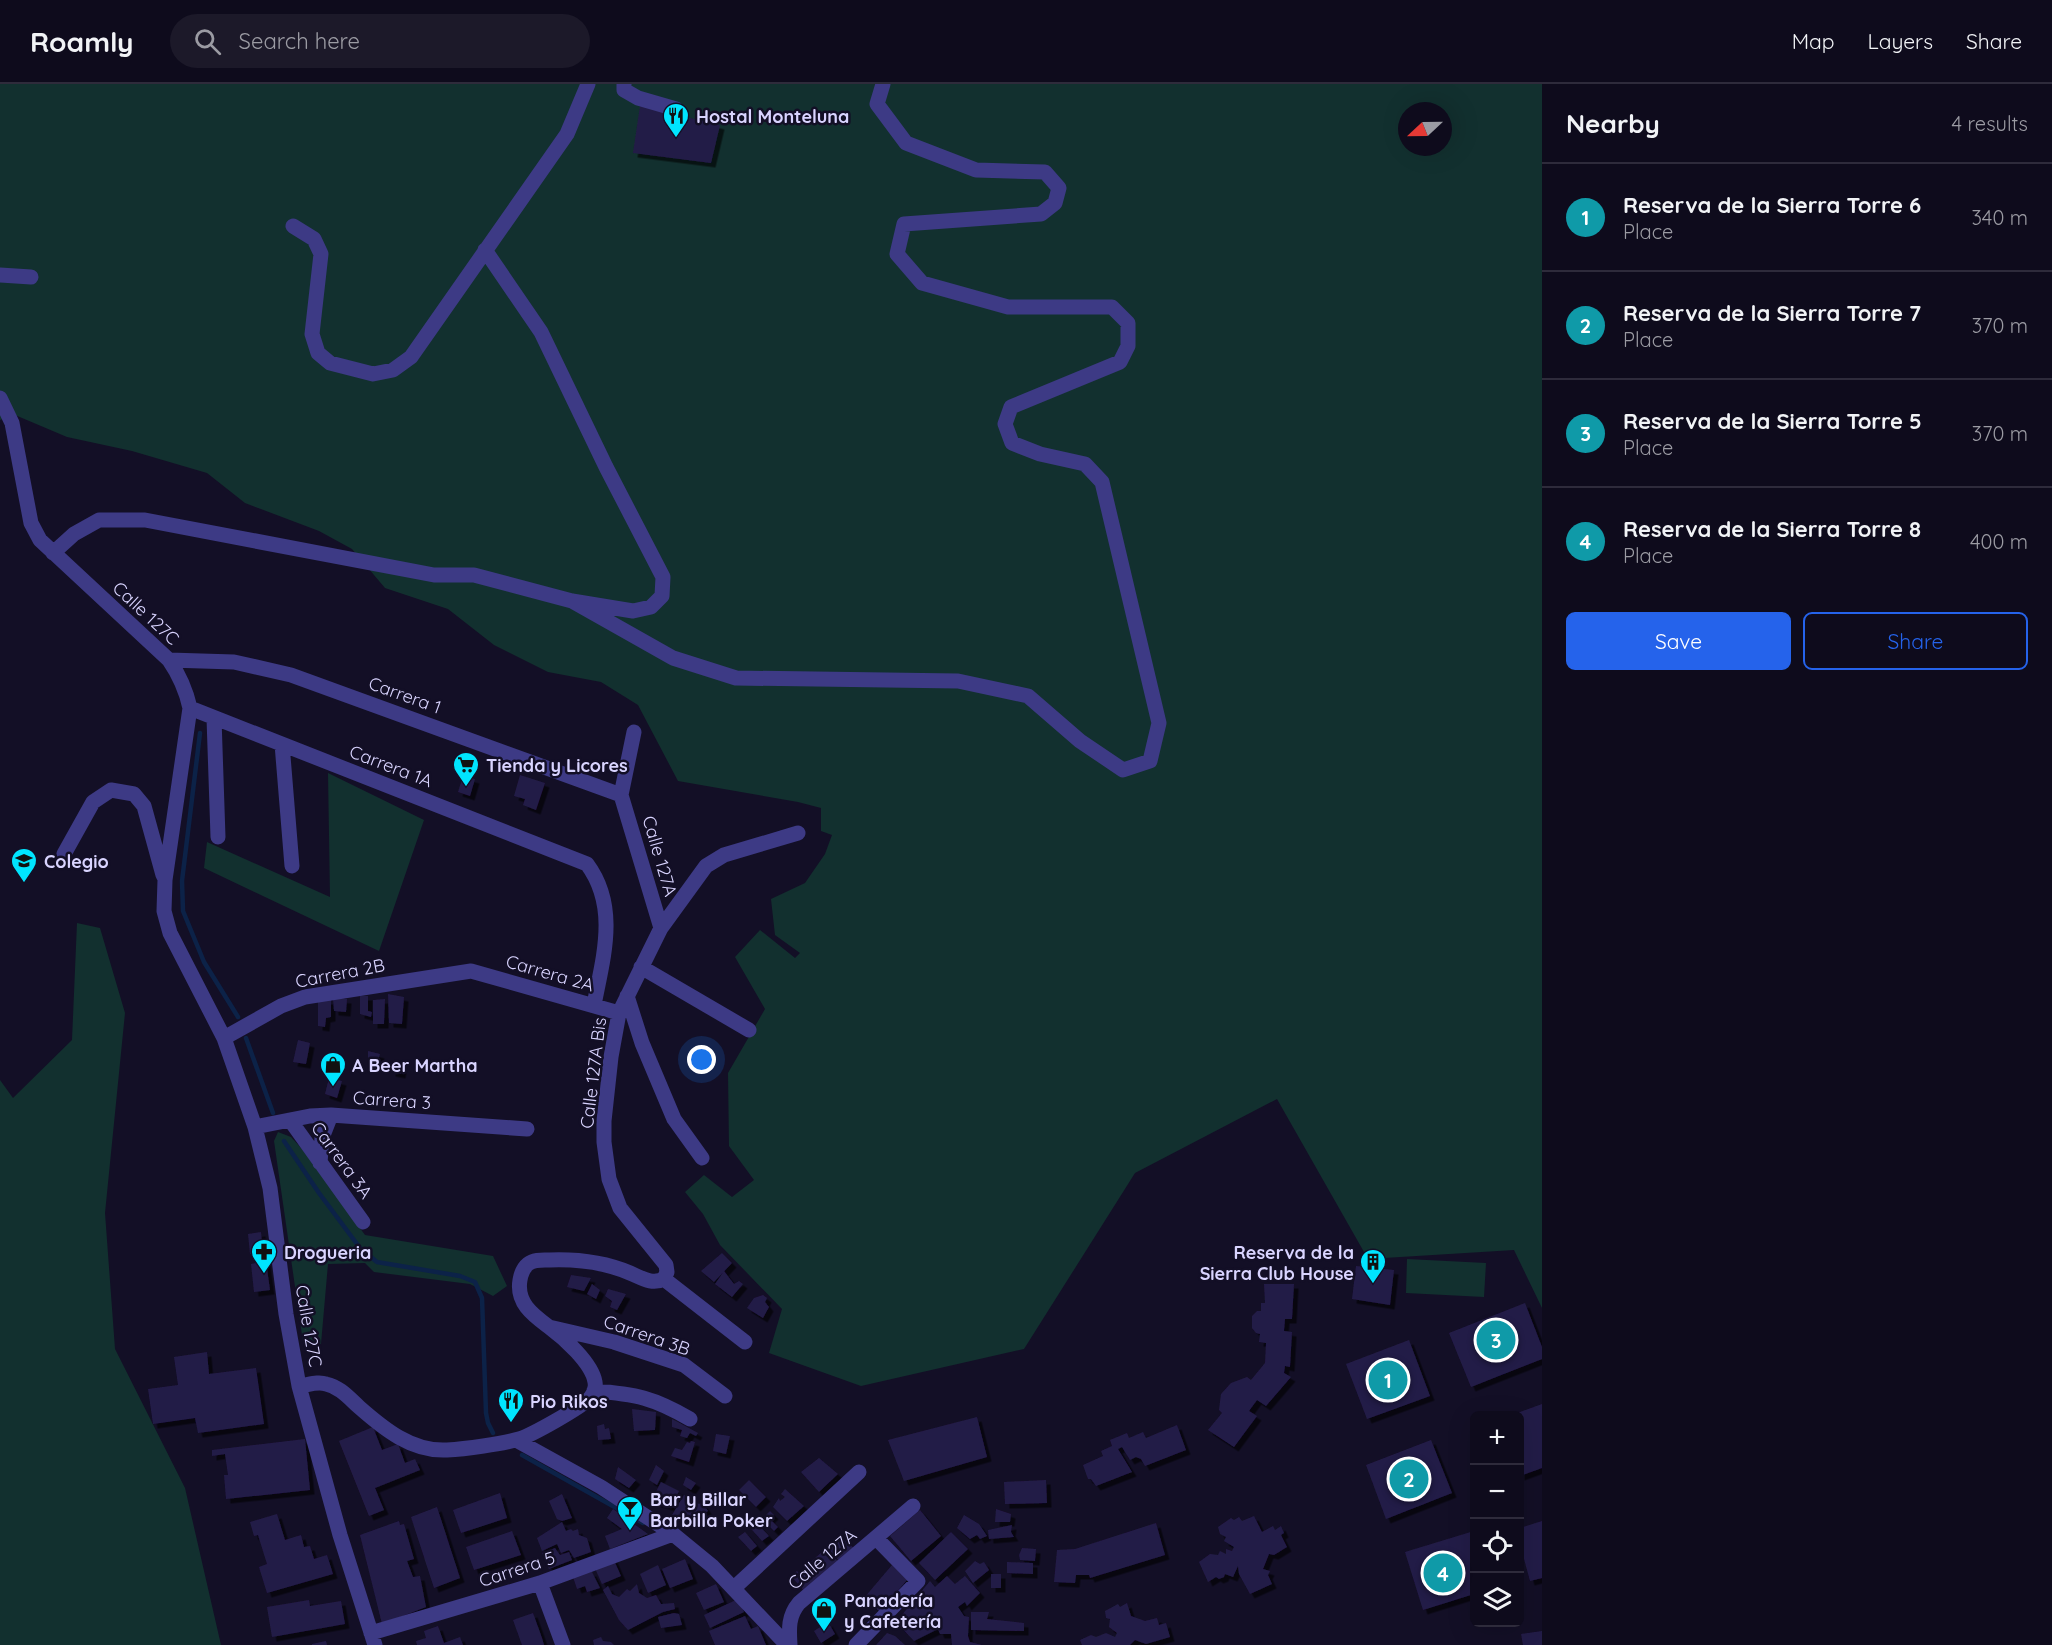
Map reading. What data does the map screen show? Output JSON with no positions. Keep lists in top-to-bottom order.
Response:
{
  "streets": {
    "street": [
      "Calle 127C",
      "Carrera 1",
      "Carrera 1A",
      "Calle 127A",
      "Carrera 2B",
      "Carrera 2A",
      "Calle 127A Bis",
      "Carrera 3",
      "Carrera 3A",
      "Carrera 3B",
      "Carrera 5"
    ]
  },
  "crossings": [
    ["Calle 127C", "Carrera 1"],
    ["Calle 127C", "Carrera 1A"],
    ["Calle 127C", "Carrera 2B"],
    ["Calle 127C", "Carrera 3"],
    ["Calle 127C", "Carrera 5"],
    ["Carrera 1", "Calle 127A"],
    ["Carrera 1A", "Carrera 2A"],
    ["Calle 127A", "Calle 127A Bis"],
    ["Carrera 2B", "Carrera 2A"],
    ["Carrera 2A", "Calle 127A Bis"],
    ["Carrera 3", "Carrera 3A"]
  ],
  "places": {
    "restaurant": ["Hostal Monteluna", "Pio Rikos"],
    "supermarket": ["Tienda y Licores"],
    "school or university": ["Colegio"],
    "shop": ["A Beer Martha", "Panadería y Cafetería"],
    "pharmacy": ["Drogueria"],
    "building": ["Reserva de la Sierra Club House"],
    "bar": ["Bar y Billar Barbilla Poker"]
  },
  "north": "left",
  "page": {
    "header": "Roamly",
    "search": "Search here",
    "nav": ["Map", "Layers", "Share"],
    "heading": ["Nearby", "4 results"],
    "list": [
      {
        "mark": "1",
        "name": "Reserva de la Sierra Torre 6",
        "note": "Place",
        "value": "340 m"
      },
      {
        "mark": "2",
        "name": "Reserva de la Sierra Torre 7",
        "note": "Place",
        "value": "370 m"
      },
      {
        "mark": "3",
        "name": "Reserva de la Sierra Torre 5",
        "note": "Place",
        "value": "370 m"
      },
      {
        "mark": "4",
        "name": "Reserva de la Sierra Torre 8",
        "note": "Place",
        "value": "400 m"
      }
    ],
    "buttons": ["Save", "Share"],
    "pins": [
      "3",
      "1",
      "2",
      "4"
    ],
    "map_buttons": ["+", "−"]
  }
}
